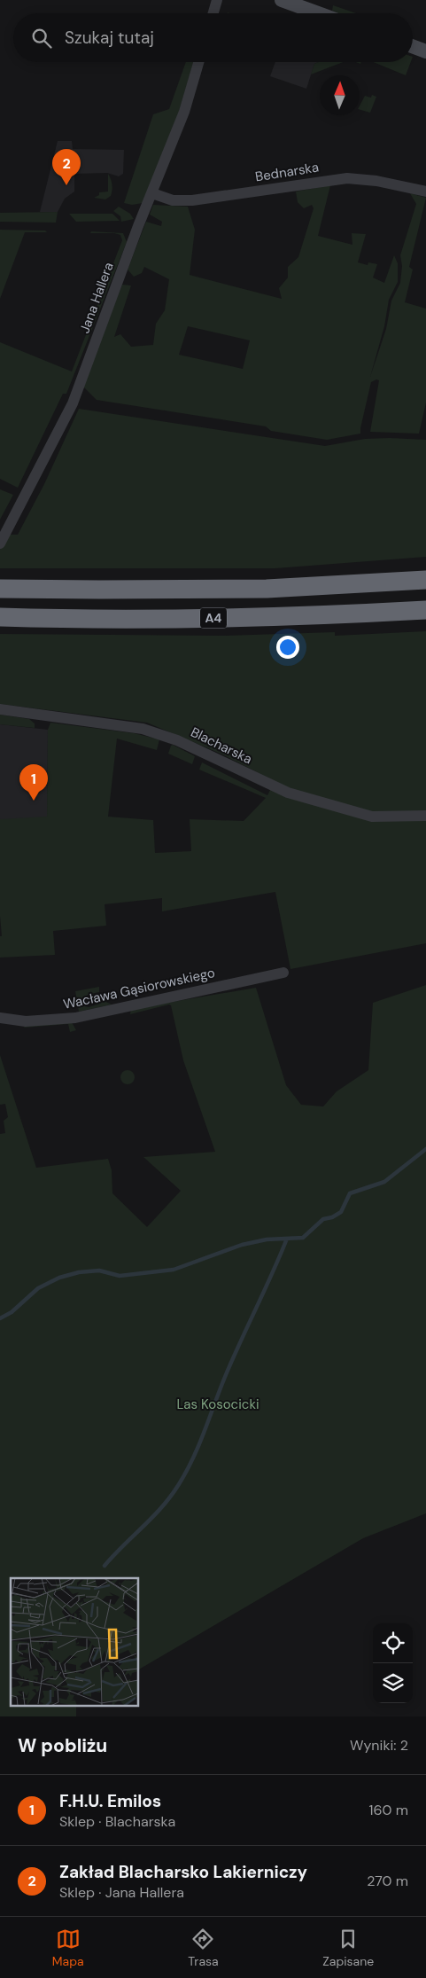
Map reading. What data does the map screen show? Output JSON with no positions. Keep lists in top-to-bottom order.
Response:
{
  "streets": {
    "highway": ["A4"],
    "street": [
      "Bednarska",
      "Jana Hallera",
      "Blacharska",
      "Wacława Gąsiorowskiego"
    ]
  },
  "crossings": [
    ["Bednarska", "Jana Hallera"]
  ],
  "parks": ["Las Kosocicki"],
  "north": "top",
  "page": {
    "search": "Szukaj tutaj",
    "pins": ["2", "1"],
    "heading": ["W pobliżu", "Wyniki: 2"],
    "list": [
      {
        "mark": "1",
        "name": "F.H.U. Emilos",
        "note": "Sklep · Blacharska",
        "value": "160 m"
      },
      {
        "mark": "2",
        "name": "Zakład Blacharsko Lakierniczy",
        "note": "Sklep · Jana Hallera",
        "value": "270 m"
      }
    ],
    "nav": ["Mapa", "Trasa", "Zapisane"]
  }
}
